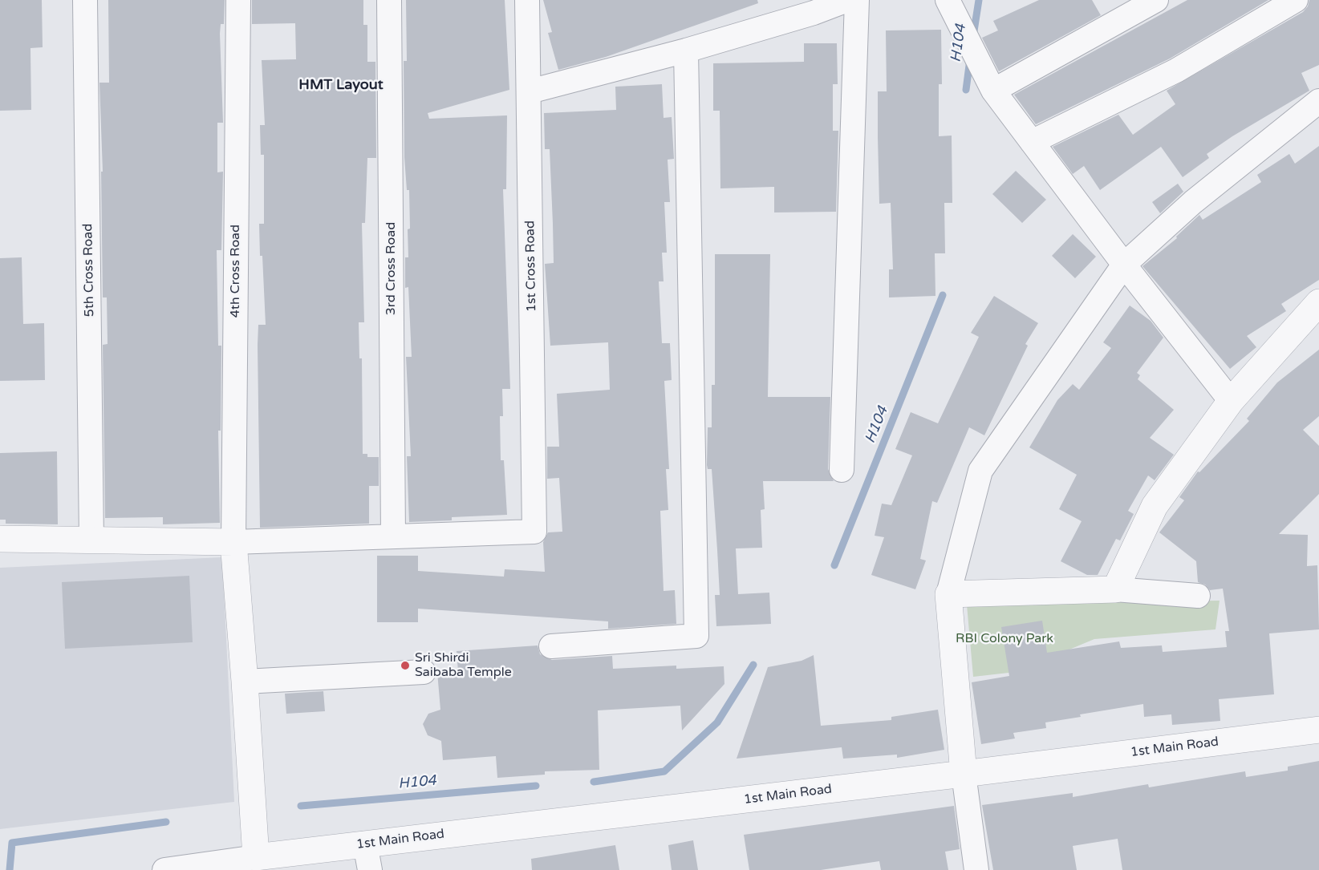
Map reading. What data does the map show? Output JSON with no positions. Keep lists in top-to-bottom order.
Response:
{
  "streets": {
    "street": [
      "1st Cross Road",
      "3rd Cross Road",
      "5th Cross Road",
      "4th Cross Road",
      "1st Main Road"
    ]
  },
  "crossings": [
    ["1st Cross Road", "3rd Cross Road"]
  ],
  "districts": ["HMT Layout"],
  "water": ["H104"],
  "parks": ["RBI Colony Park"],
  "places": ["Sri Shirdi Saibaba Temple"]
}
